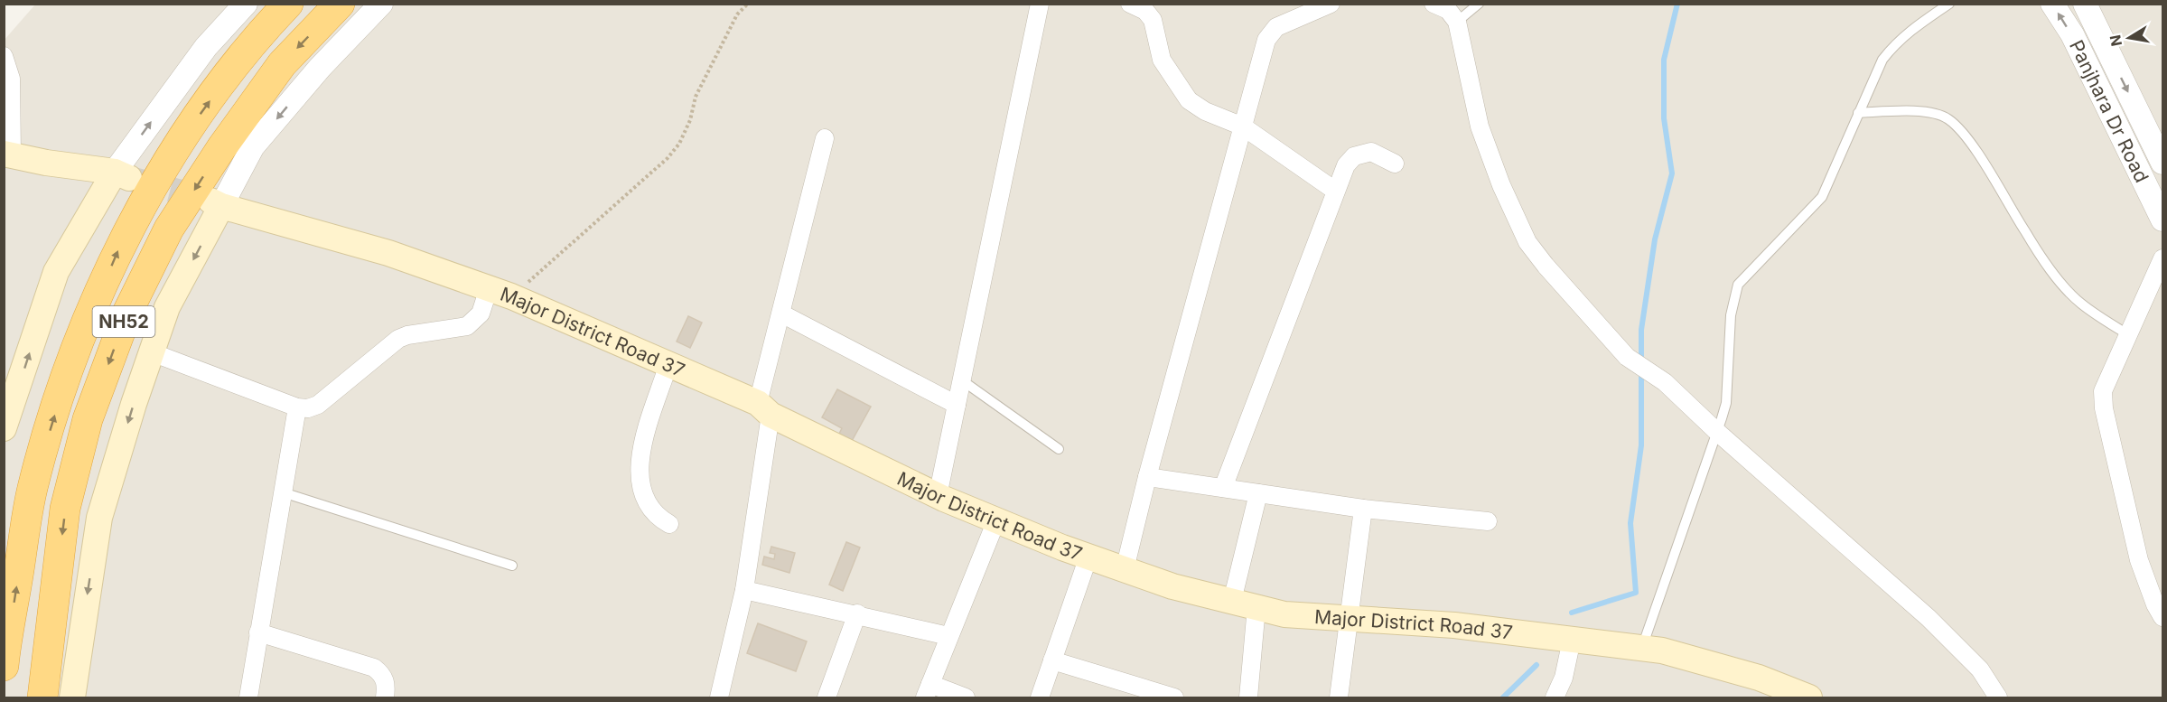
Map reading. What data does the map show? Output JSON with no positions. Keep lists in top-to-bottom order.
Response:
{
  "streets": {
    "highway": ["NH52"],
    "main road": ["Major District Road 37"],
    "street": ["Panjhara Dr Road"]
  },
  "north": "left"
}
